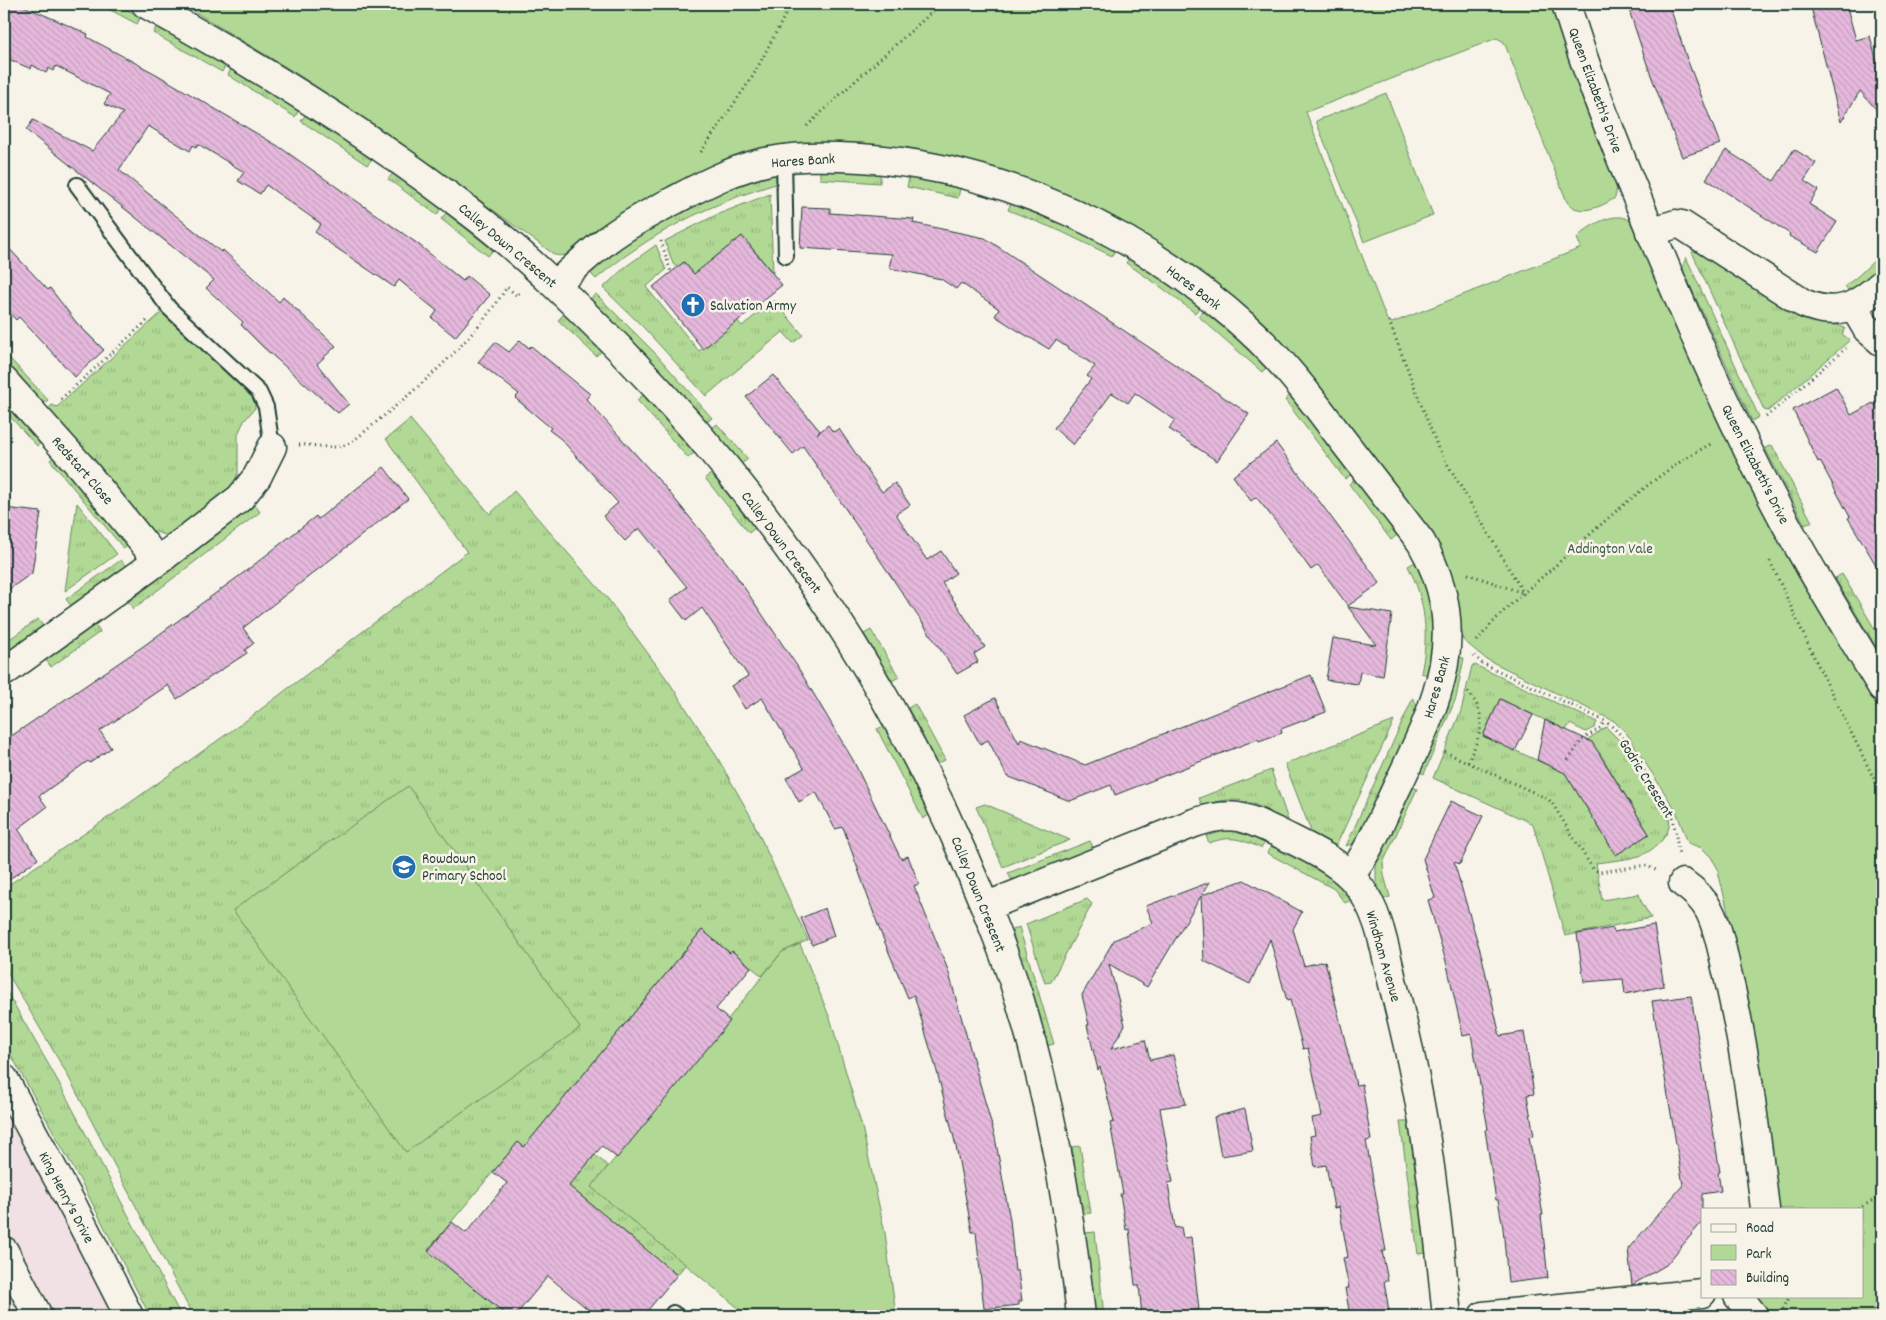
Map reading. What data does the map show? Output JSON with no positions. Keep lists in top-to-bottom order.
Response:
{
  "streets": {
    "street": [
      "Queen Elizabeth's Drive",
      "Hares Bank",
      "Calley Down Crescent",
      "Redstart Close",
      "Windham Avenue",
      "King Henry's Drive"
    ],
    "path": ["Godric Crescent"]
  },
  "crossings": [
    ["Hares Bank", "Calley Down Crescent"],
    ["Hares Bank", "Godric Crescent"],
    ["Hares Bank", "Windham Avenue"],
    ["Calley Down Crescent", "Windham Avenue"]
  ],
  "parks": ["Addington Vale"],
  "places": {
    "church": ["Salvation Army"],
    "school or university": ["Rowdown Primary School"]
  },
  "legend": ["Road", "Park", "Building"]
}
